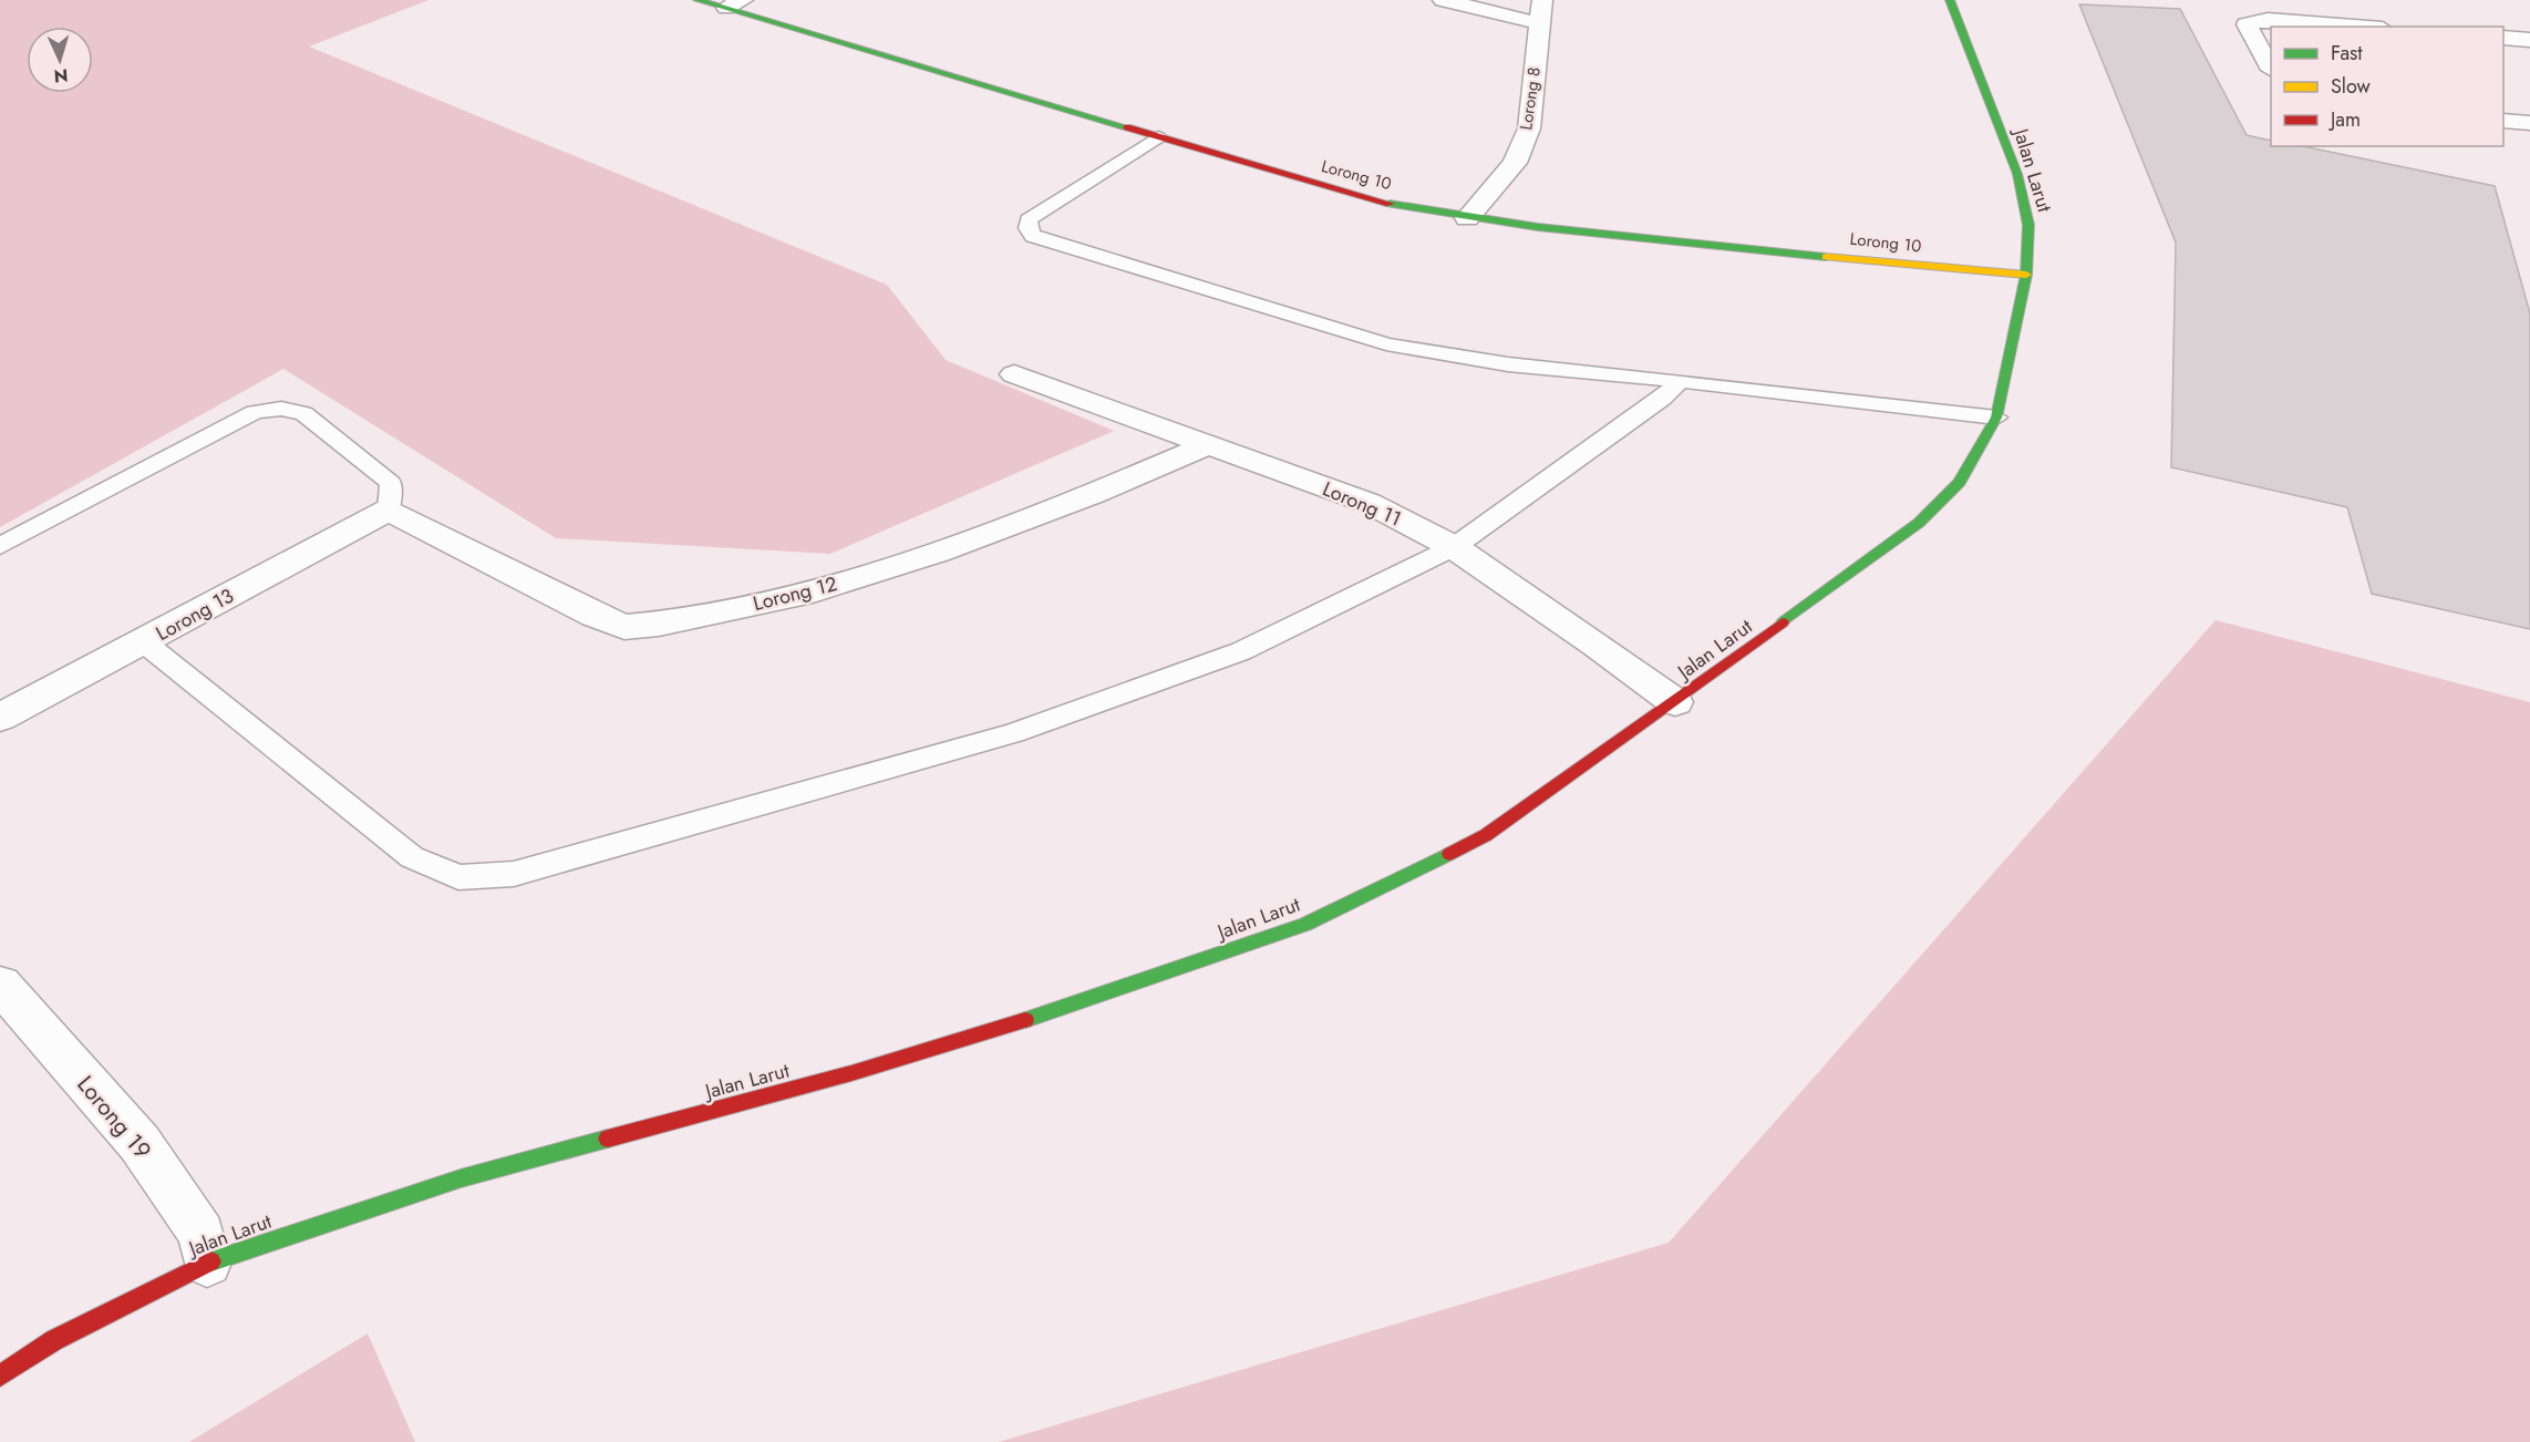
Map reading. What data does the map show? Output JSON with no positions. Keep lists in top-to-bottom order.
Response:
{
  "streets": {
    "main road": ["Jalan Larut", "Lorong 10"],
    "street": [
      "Lorong 8",
      "Lorong 11",
      "Lorong 12",
      "Lorong 13",
      "Lorong 19"
    ]
  },
  "crossings": [
    ["Lorong 8", "Lorong 10"],
    ["Jalan Larut", "Lorong 10"],
    ["Jalan Larut", "Lorong 11"],
    ["Jalan Larut", "Lorong 19"],
    ["Lorong 11", "Lorong 12"],
    ["Lorong 12", "Lorong 13"]
  ],
  "legend": ["Fast", "Slow", "Jam"],
  "north": "bottom"
}
